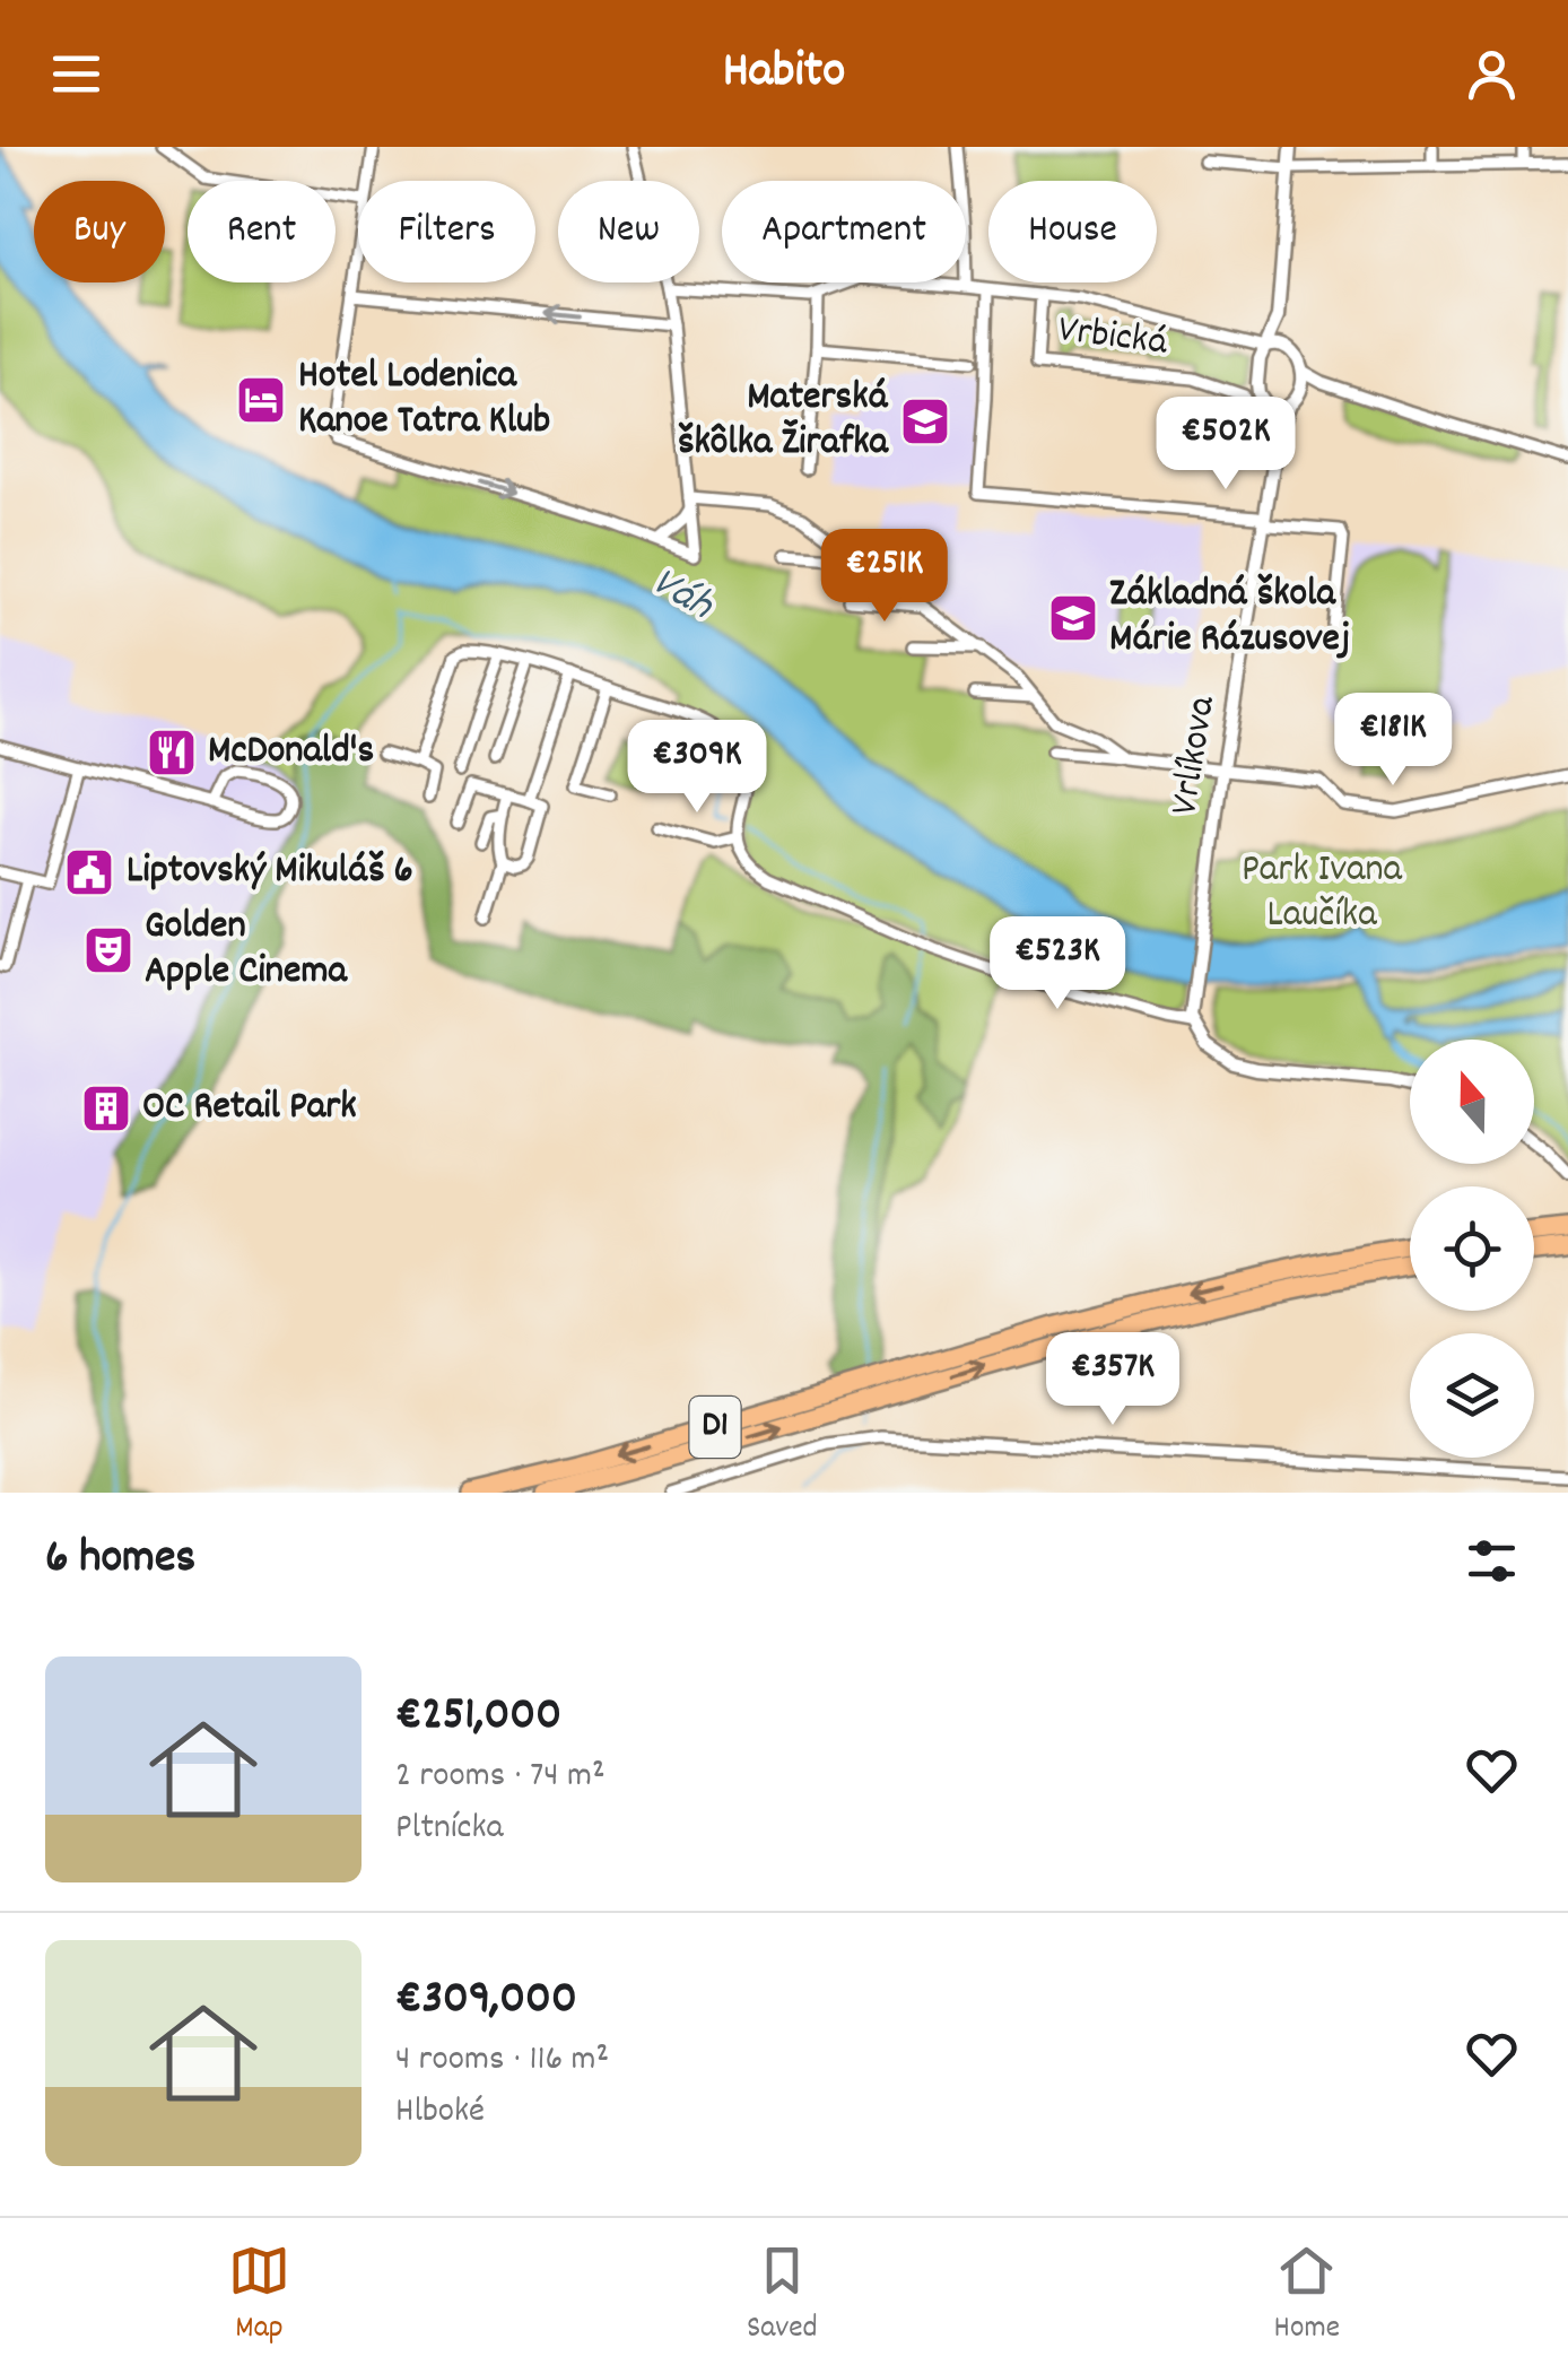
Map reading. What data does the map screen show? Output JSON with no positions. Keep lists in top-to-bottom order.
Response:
{
  "streets": {
    "highway": ["D1"],
    "street": ["Vrbická", "Vrlíkova"]
  },
  "crossings": [
    ["Vrbická", "Vrlíkova"]
  ],
  "water": ["Váh"],
  "parks": ["Park Ivana Laučíka"],
  "places": {
    "hotel": ["Hotel Lodenica Kanoe Tatra Klub"],
    "school or university": ["Materská škôlka Žirafka", "Základná škola Márie Rázusovej"],
    "restaurant": ["McDonald's"],
    "public building": ["Liptovský Mikuláš 6"],
    "theatre": ["Golden Apple Cinema"],
    "building": ["OC Retail Park"]
  },
  "north": "top",
  "page": {
    "header": "Habito",
    "chip": [
      "Buy",
      "Rent",
      "Filters",
      "New",
      "Apartment",
      "House"
    ],
    "price": [
      "€502K",
      "€251K",
      "€181K",
      "€309K",
      "€523K",
      "€357K"
    ],
    "heading": "6 homes",
    "list": [
      {
        "name": "€251,000",
        "note": "2 rooms · 74 m² · Pltnícka"
      },
      {
        "name": "€309,000",
        "note": "4 rooms · 116 m² · Hlboké"
      }
    ],
    "tabs": ["Map", "Saved", "Home"]
  }
}
